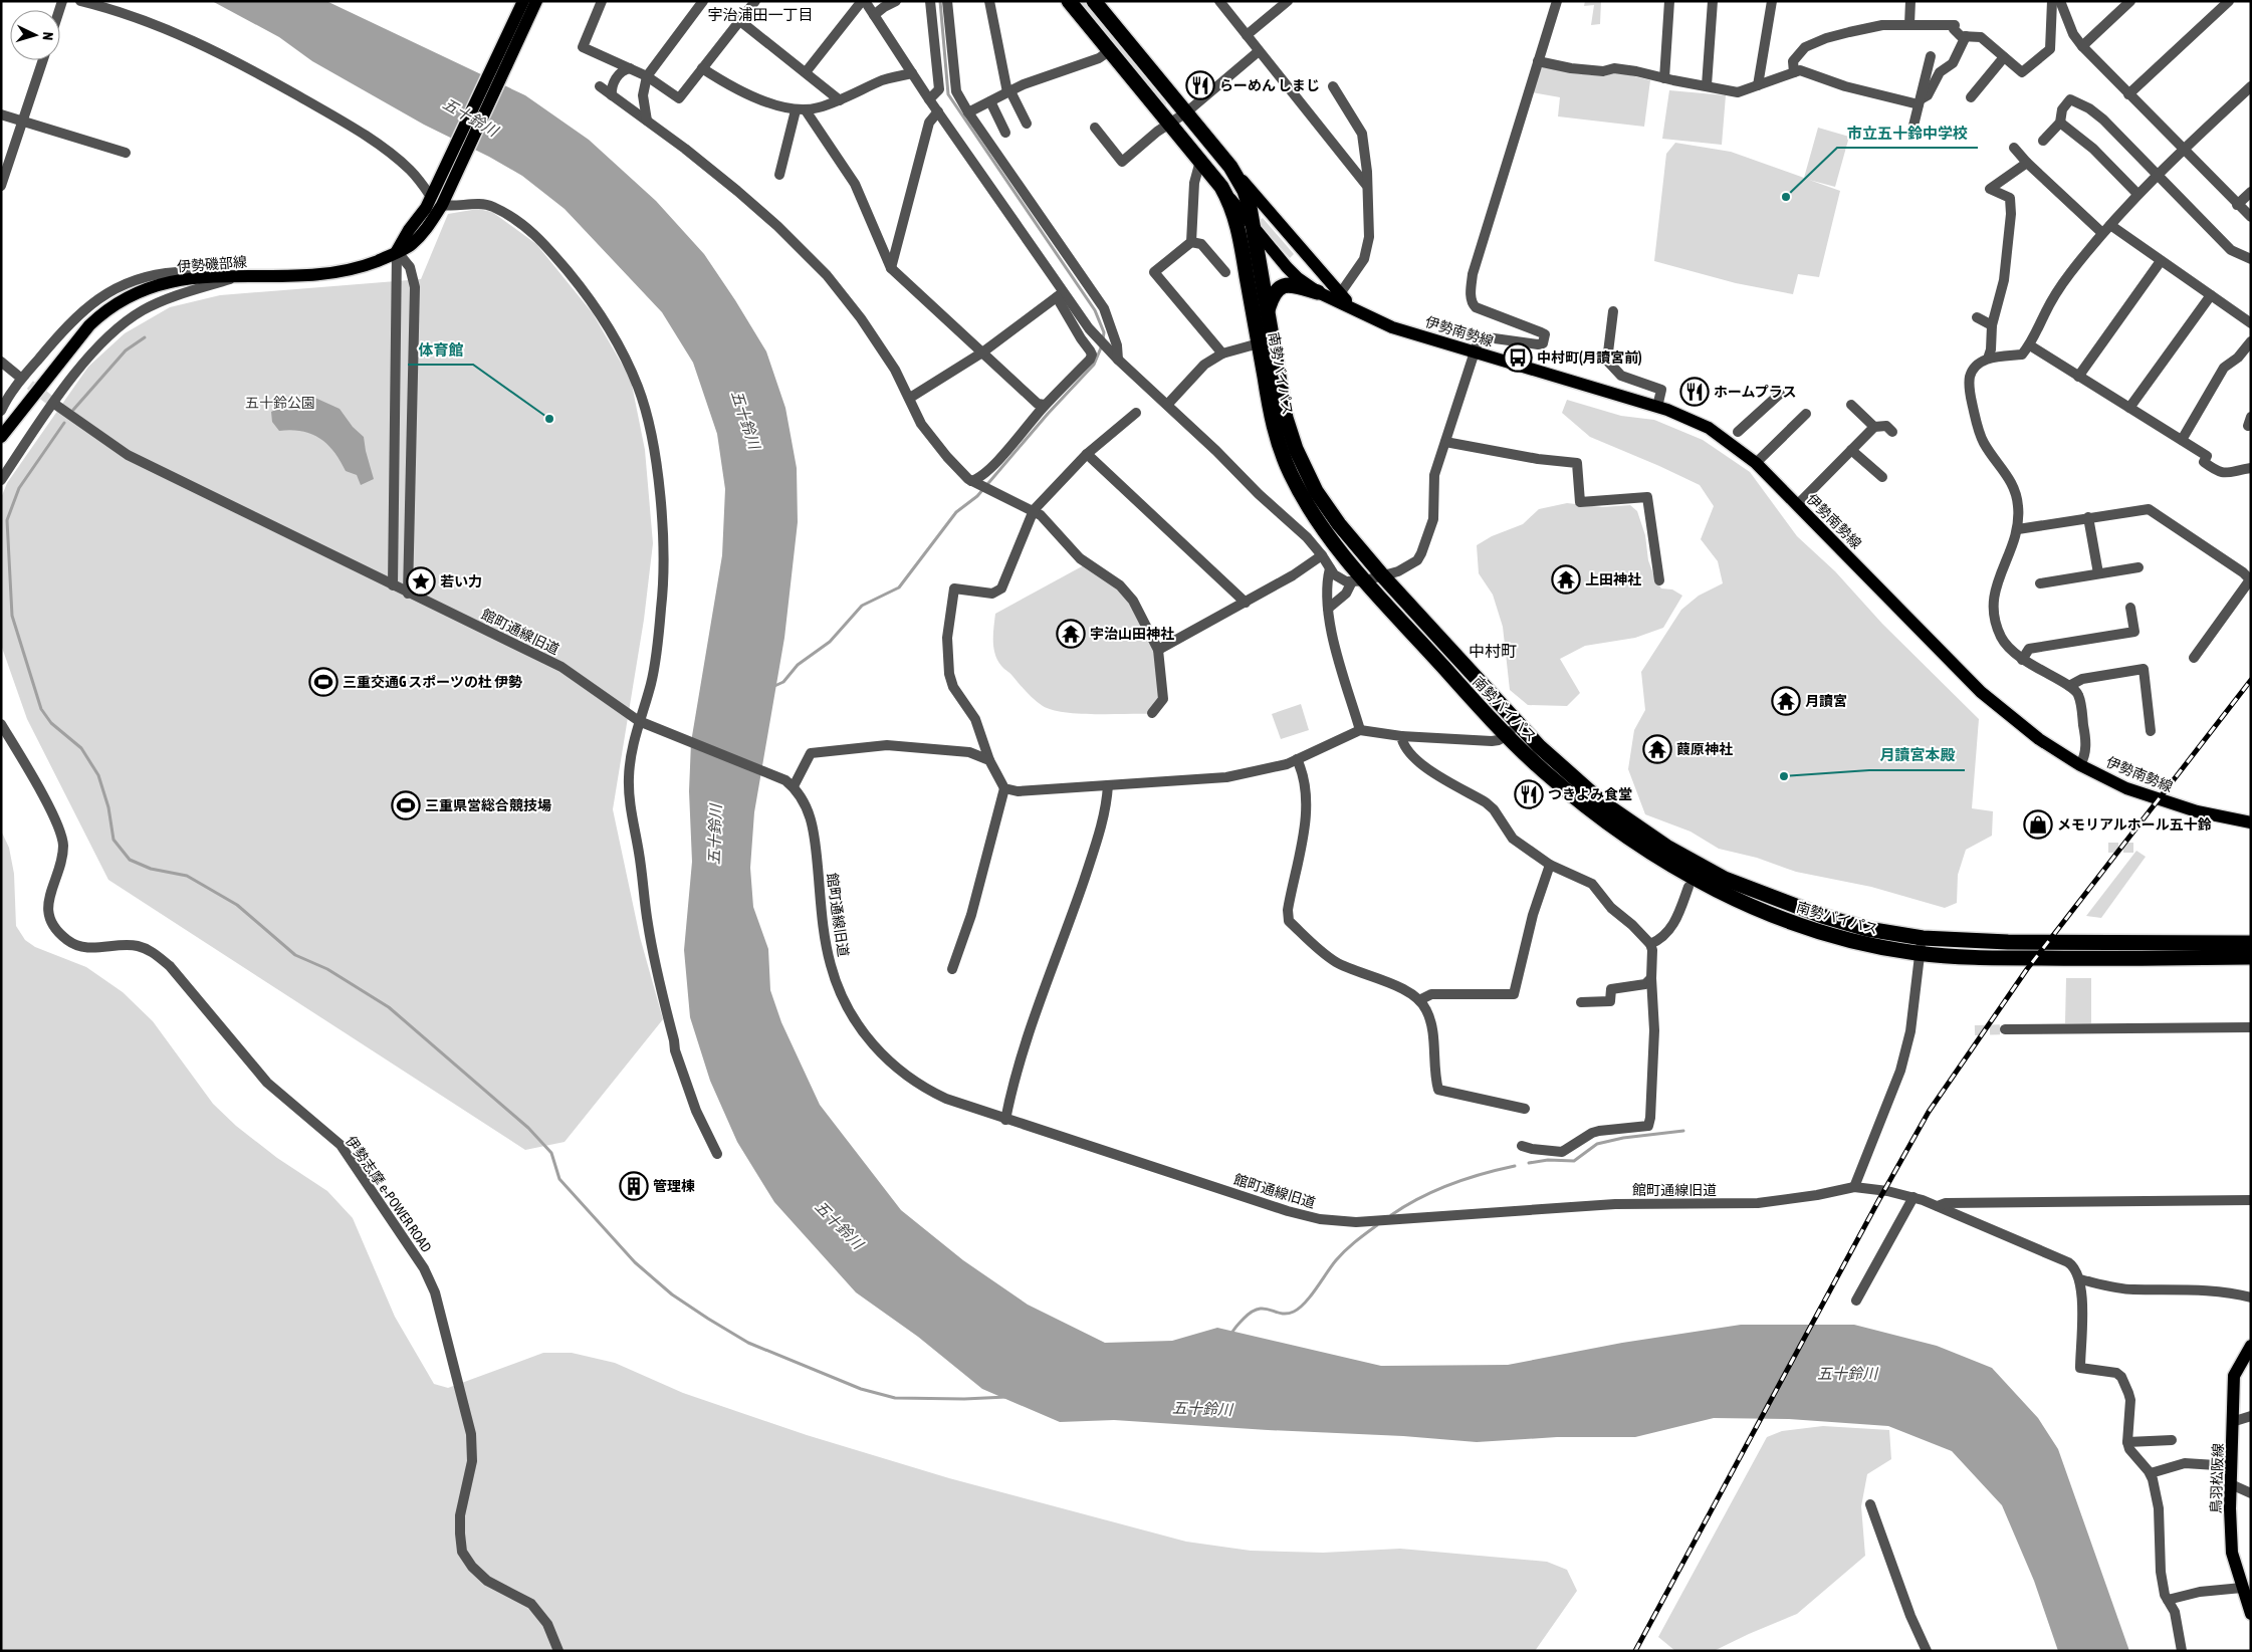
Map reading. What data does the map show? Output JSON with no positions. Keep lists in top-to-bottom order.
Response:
{
  "streets": {
    "highway": ["南勢バイパス"],
    "main road": ["伊勢磯部線", "伊勢南勢線", "鳥羽松阪線"],
    "street": ["館町通線旧道", "伊勢志摩 e-POWER ROAD"]
  },
  "crossings": [
    ["伊勢南勢線", "南勢バイパス"]
  ],
  "districts": ["宇治浦田一丁目", "中村町"],
  "water": ["五十鈴川"],
  "parks": ["五十鈴公園"],
  "places": {
    "restaurant": ["らーめん しまじ", "ホームプラス", "つきよみ食堂"],
    "other": ["市立五十鈴中学校", "体育館", "月讀宮本殿"],
    "bus stop": ["中村町(月讀宮前)"],
    "temple": [
      "上田神社",
      "宇治山田神社",
      "月讀宮",
      "葭原神社"
    ],
    "place": ["若い力"],
    "sports": ["三重交通G スポーツの杜 伊勢", "三重県営総合競技場"],
    "shop": ["メモリアルホール五十鈴"],
    "building": ["管理棟"]
  },
  "north": "right"
}
